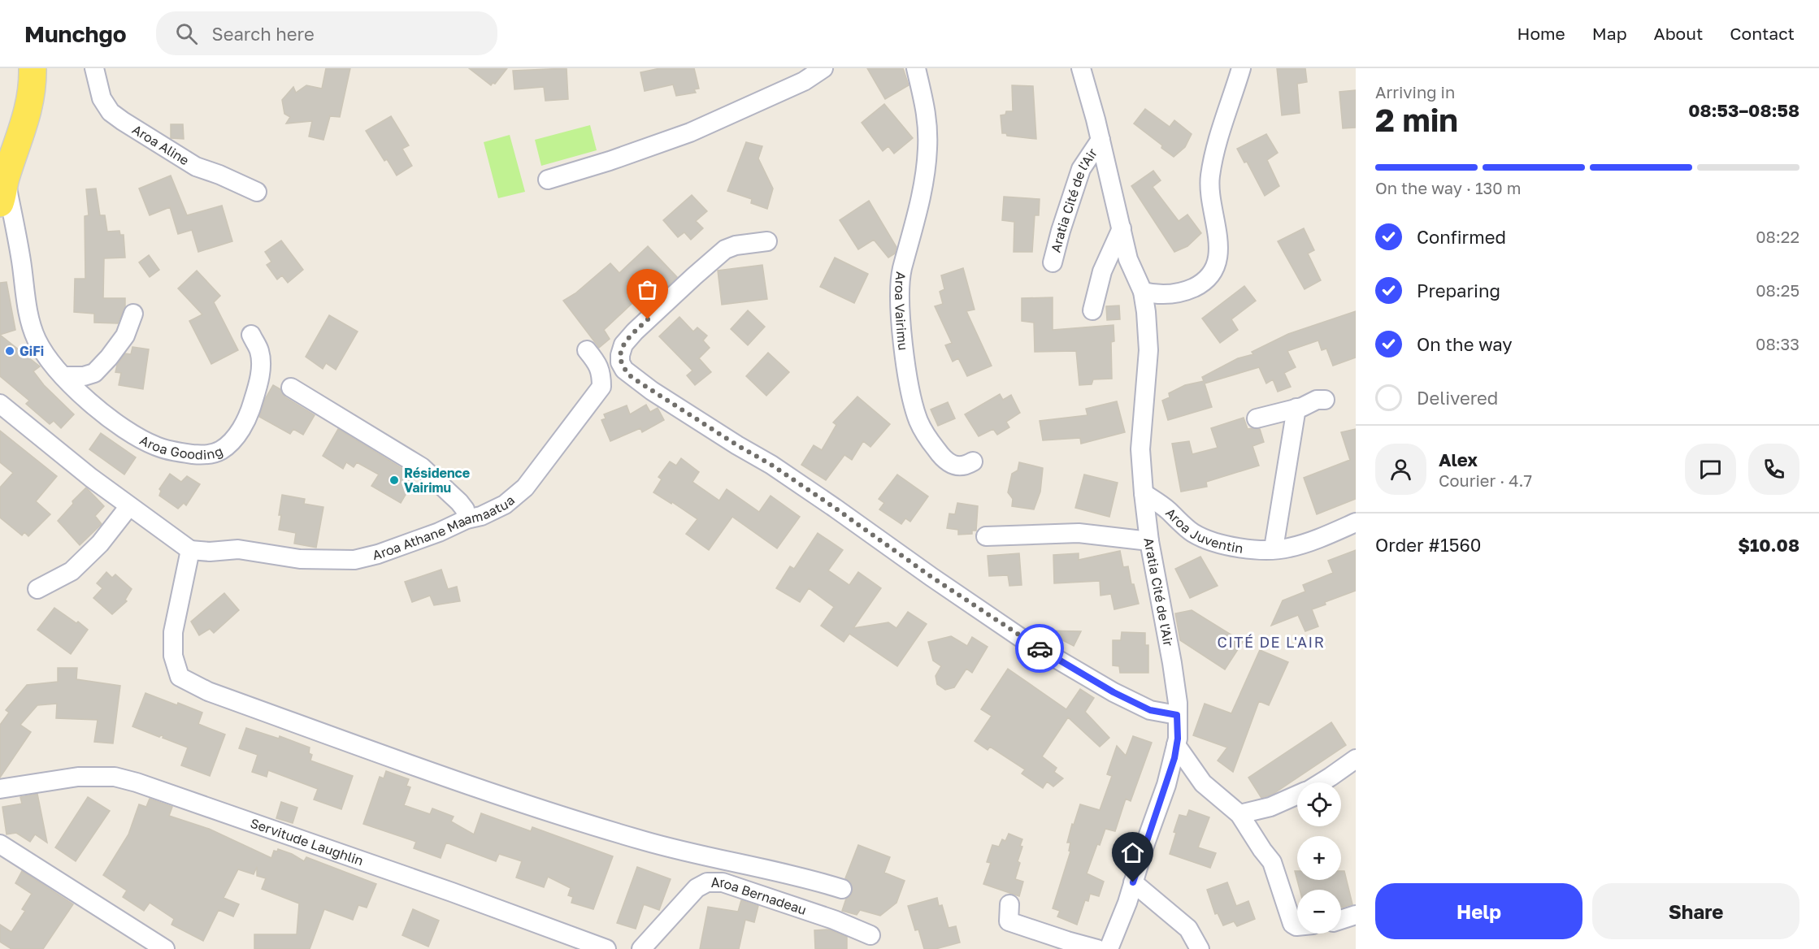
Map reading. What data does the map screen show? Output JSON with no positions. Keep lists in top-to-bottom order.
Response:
{
  "streets": {
    "street": [
      "Aroa Aline",
      "Aratia Cité de l'Air",
      "Aroa Vairimu",
      "Aroa Gooding",
      "Aroa Athane Maamaatua",
      "Aroa Juventin",
      "Servitude Laughlin",
      "Aroa Bernadeau"
    ]
  },
  "crossings": [
    ["Aratia Cité de l'Air", "Aroa Juventin"]
  ],
  "districts": ["CITÉ DE L'AIR"],
  "places": ["GiFi", "Résidence Vairimu"],
  "page": {
    "header": "Munchgo",
    "search": "Search here",
    "nav": [
      "Home",
      "Map",
      "About",
      "Contact"
    ],
    "heading": ["2 min", "Arriving in", "08:53–08:58"],
    "panel": [
      "Alex",
      "Courier · 4.7",
      "Order #1560",
      "$10.08"
    ],
    "bar": "On the way · 130 m",
    "list": [
      ["Confirmed", "08:22"],
      ["Preparing", "08:25"],
      ["On the way", "08:33"],
      "Delivered"
    ],
    "map_buttons": ["+", "−"],
    "buttons": ["Help", "Share"]
  }
}
